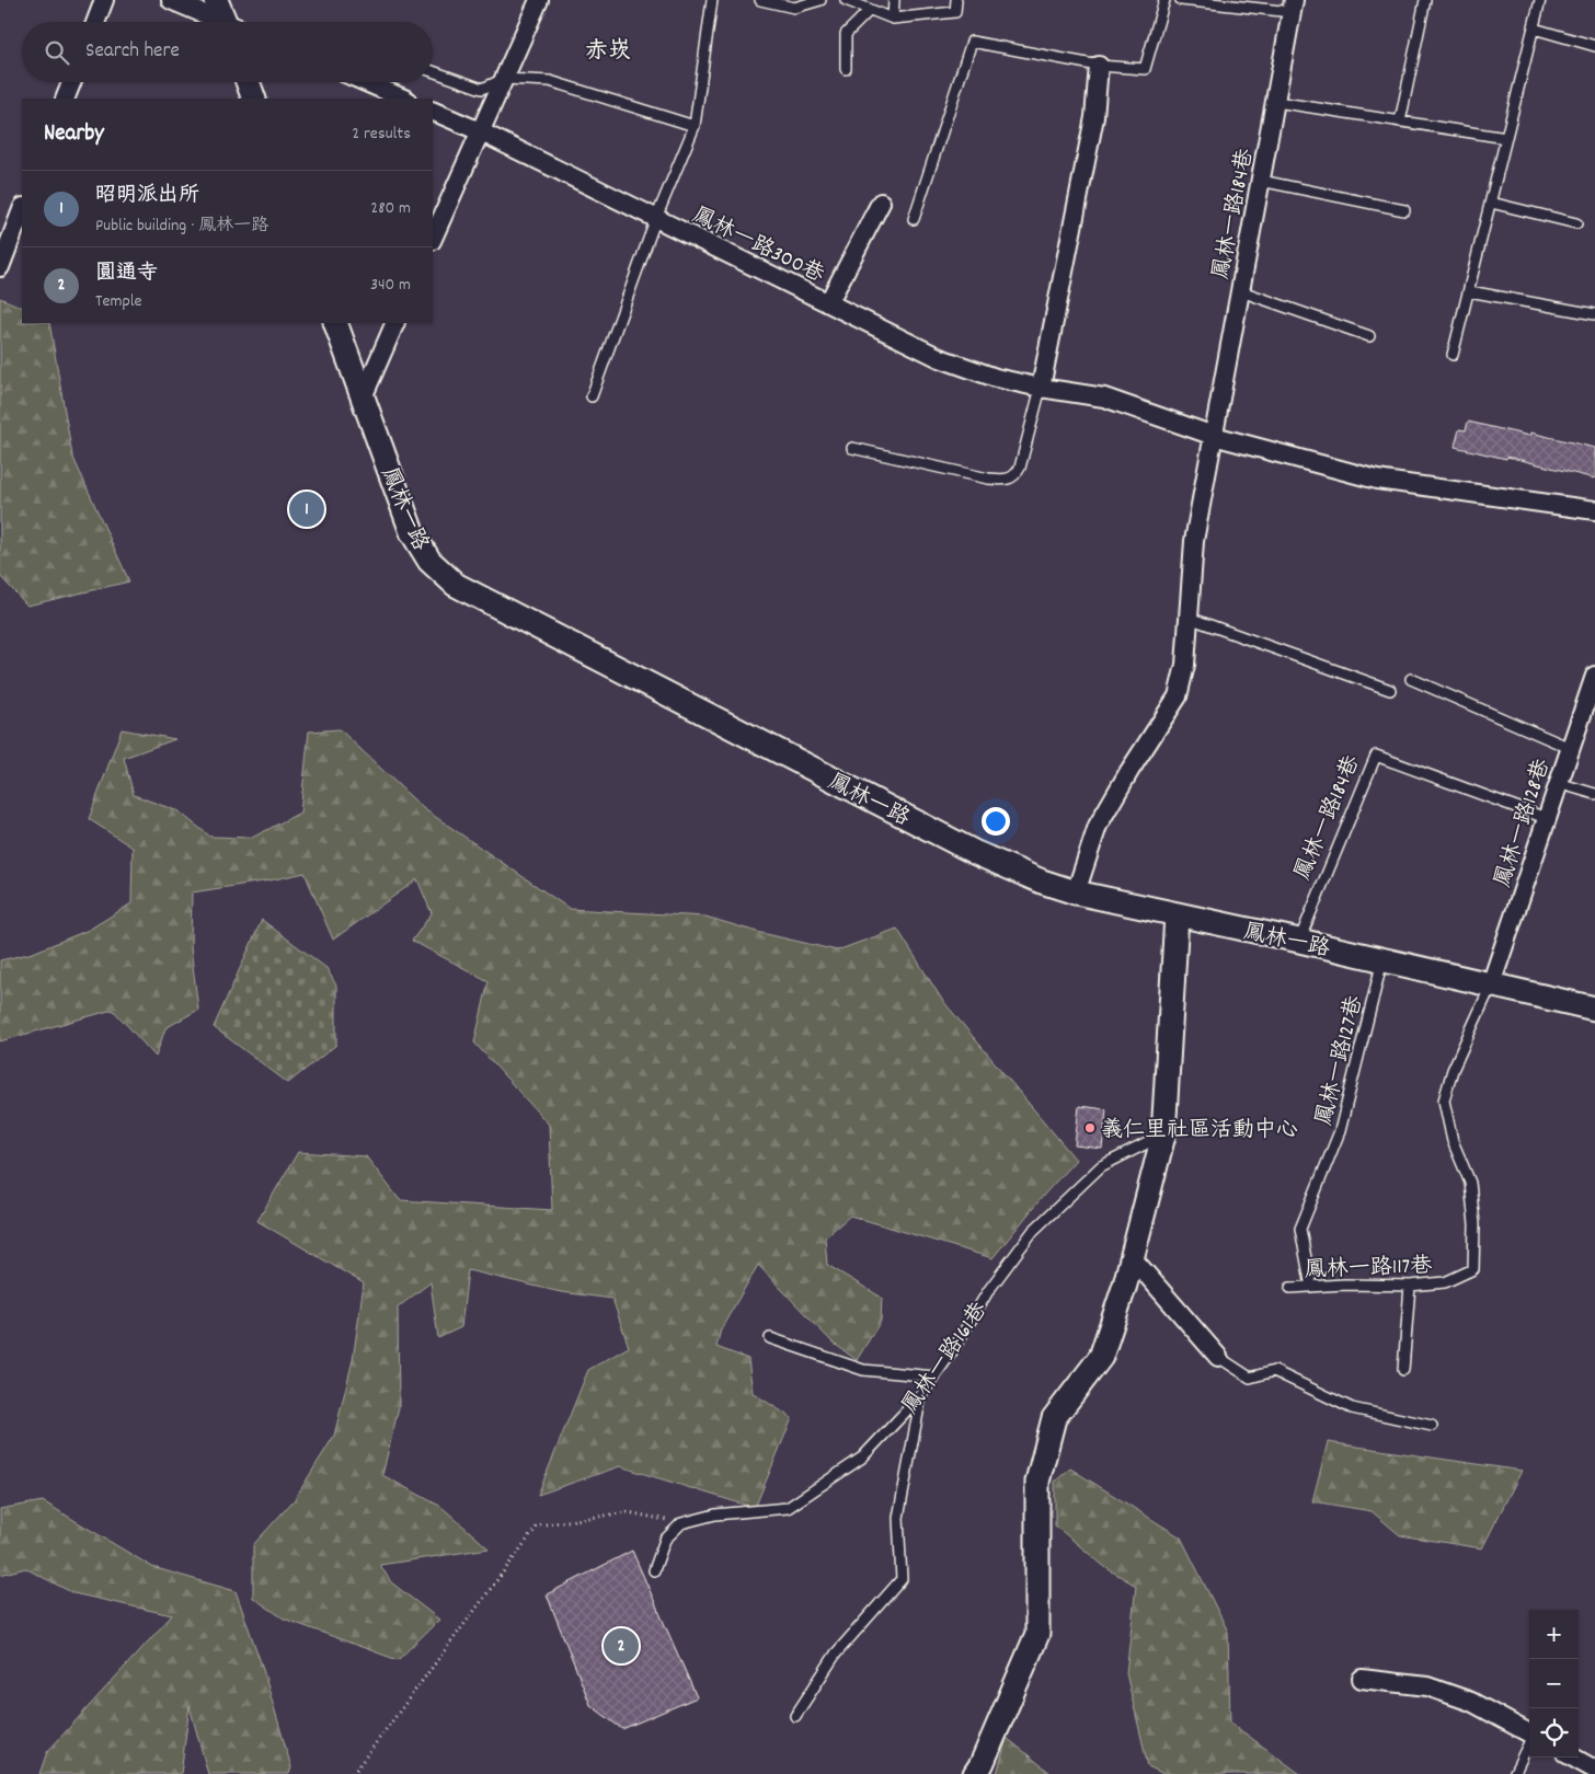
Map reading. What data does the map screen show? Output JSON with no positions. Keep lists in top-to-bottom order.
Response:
{
  "streets": {
    "street": [
      "鳳林一路184巷",
      "鳳林一路300巷",
      "鳳林一路",
      "鳳林一路128巷"
    ],
    "lane": ["鳳林一路127巷", "鳳林一路117巷", "鳳林一路161巷"]
  },
  "crossings": [
    ["鳳林一路184巷", "鳳林一路"],
    ["鳳林一路184巷", "鳳林一路128巷"],
    ["鳳林一路", "鳳林一路128巷"],
    ["鳳林一路", "鳳林一路127巷"],
    ["鳳林一路", "鳳林一路117巷"],
    ["鳳林一路128巷", "鳳林一路117巷"],
    ["鳳林一路127巷", "鳳林一路117巷"]
  ],
  "districts": ["赤崁"],
  "places": ["義仁里社區活動中心"],
  "page": {
    "search": "Search here",
    "heading": ["Nearby", "2 results"],
    "list": [
      {
        "mark": "1",
        "name": "昭明派出所",
        "note": "Public building · 鳳林一路",
        "value": "280 m"
      },
      {
        "mark": "2",
        "name": "圓通寺",
        "note": "Temple",
        "value": "340 m"
      }
    ],
    "pins": ["1", "2"],
    "map_buttons": ["+", "−"]
  }
}
